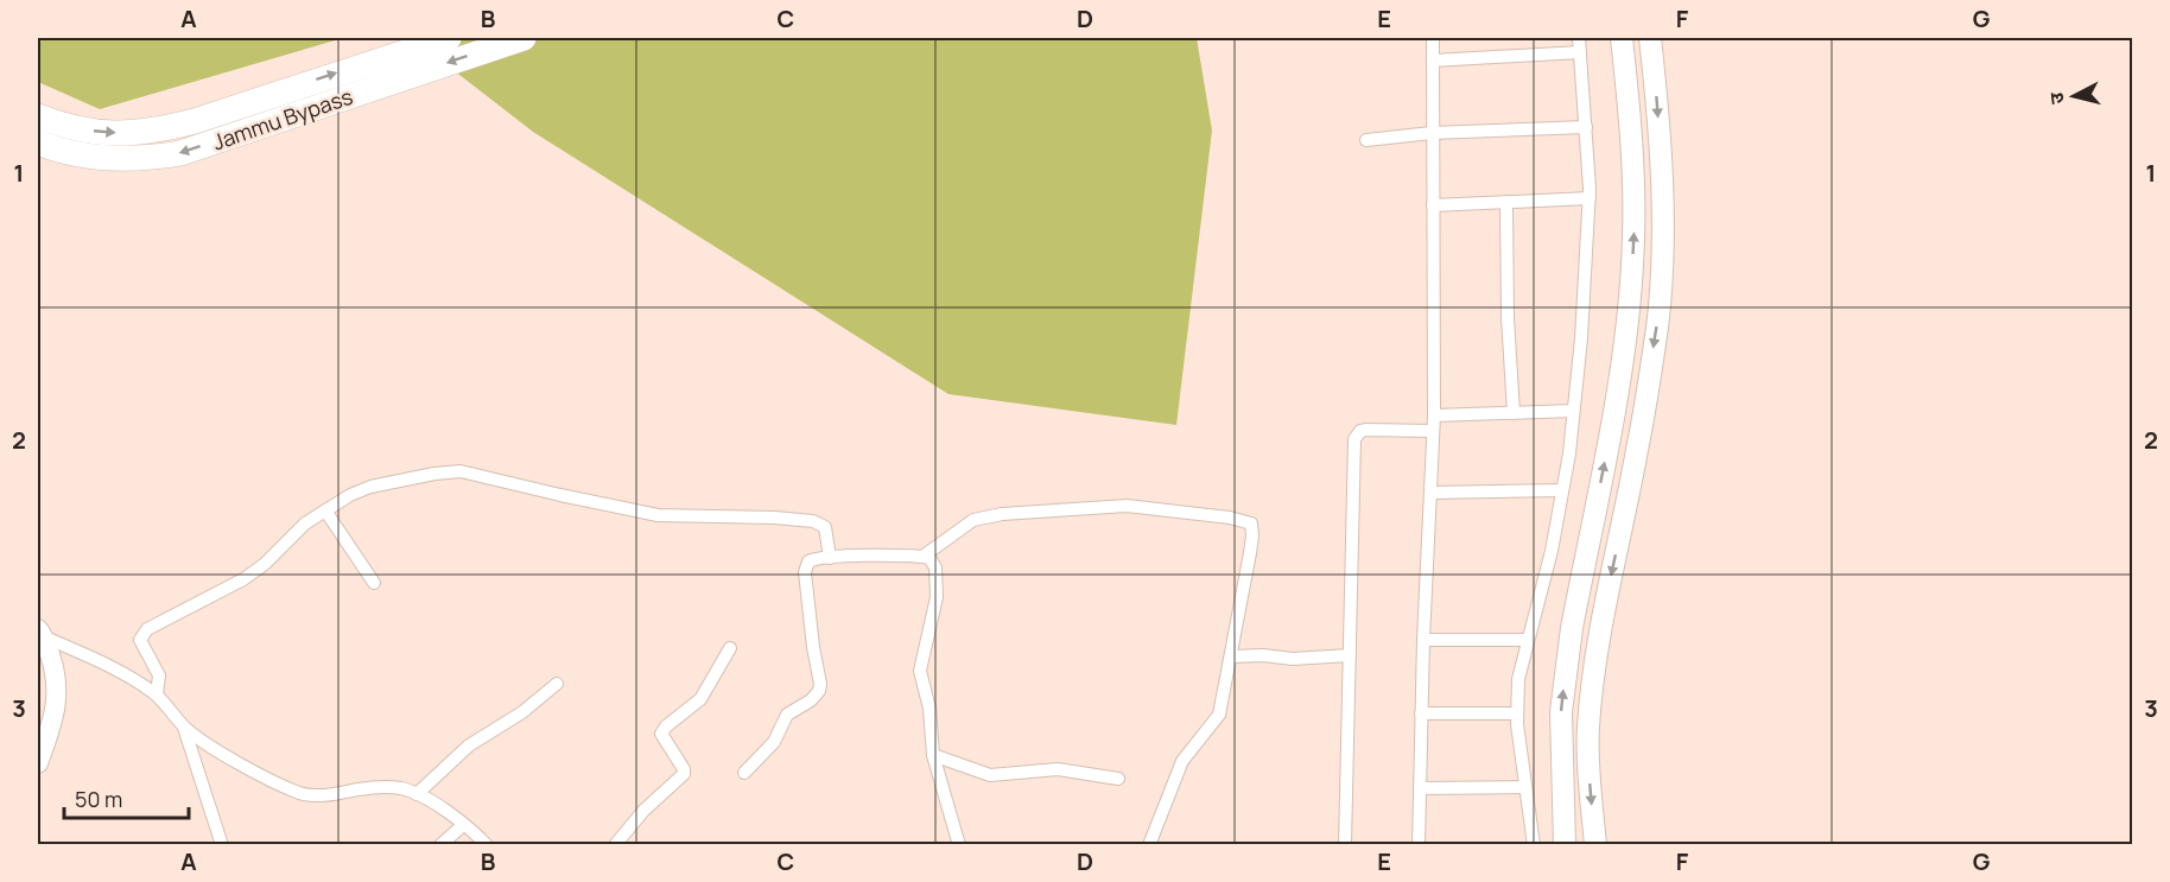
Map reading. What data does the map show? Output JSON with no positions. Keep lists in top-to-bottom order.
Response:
{
  "streets": {
    "highway": ["Jammu Bypass"]
  },
  "scale_bar": "50 m",
  "north": "left",
  "grid": {
    "columns": [
      "A",
      "B",
      "C",
      "D",
      "E",
      "F",
      "G"
    ],
    "rows": ["1", "2", "3"]
  }
}
